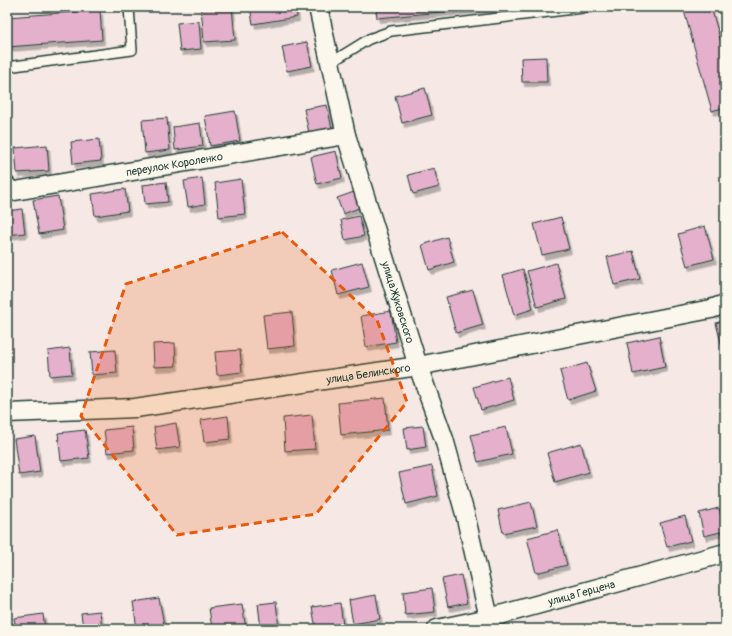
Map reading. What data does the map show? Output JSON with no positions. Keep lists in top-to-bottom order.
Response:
{
  "streets": {
    "street": [
      "переулок Короленко",
      "улица Жуковского",
      "улица Белинского",
      "улица Герцена"
    ]
  },
  "crossings": [
    ["переулок Короленко", "улица Жуковского"],
    ["улица Жуковского", "улица Белинского"],
    ["улица Жуковского", "улица Герцена"]
  ]
}
